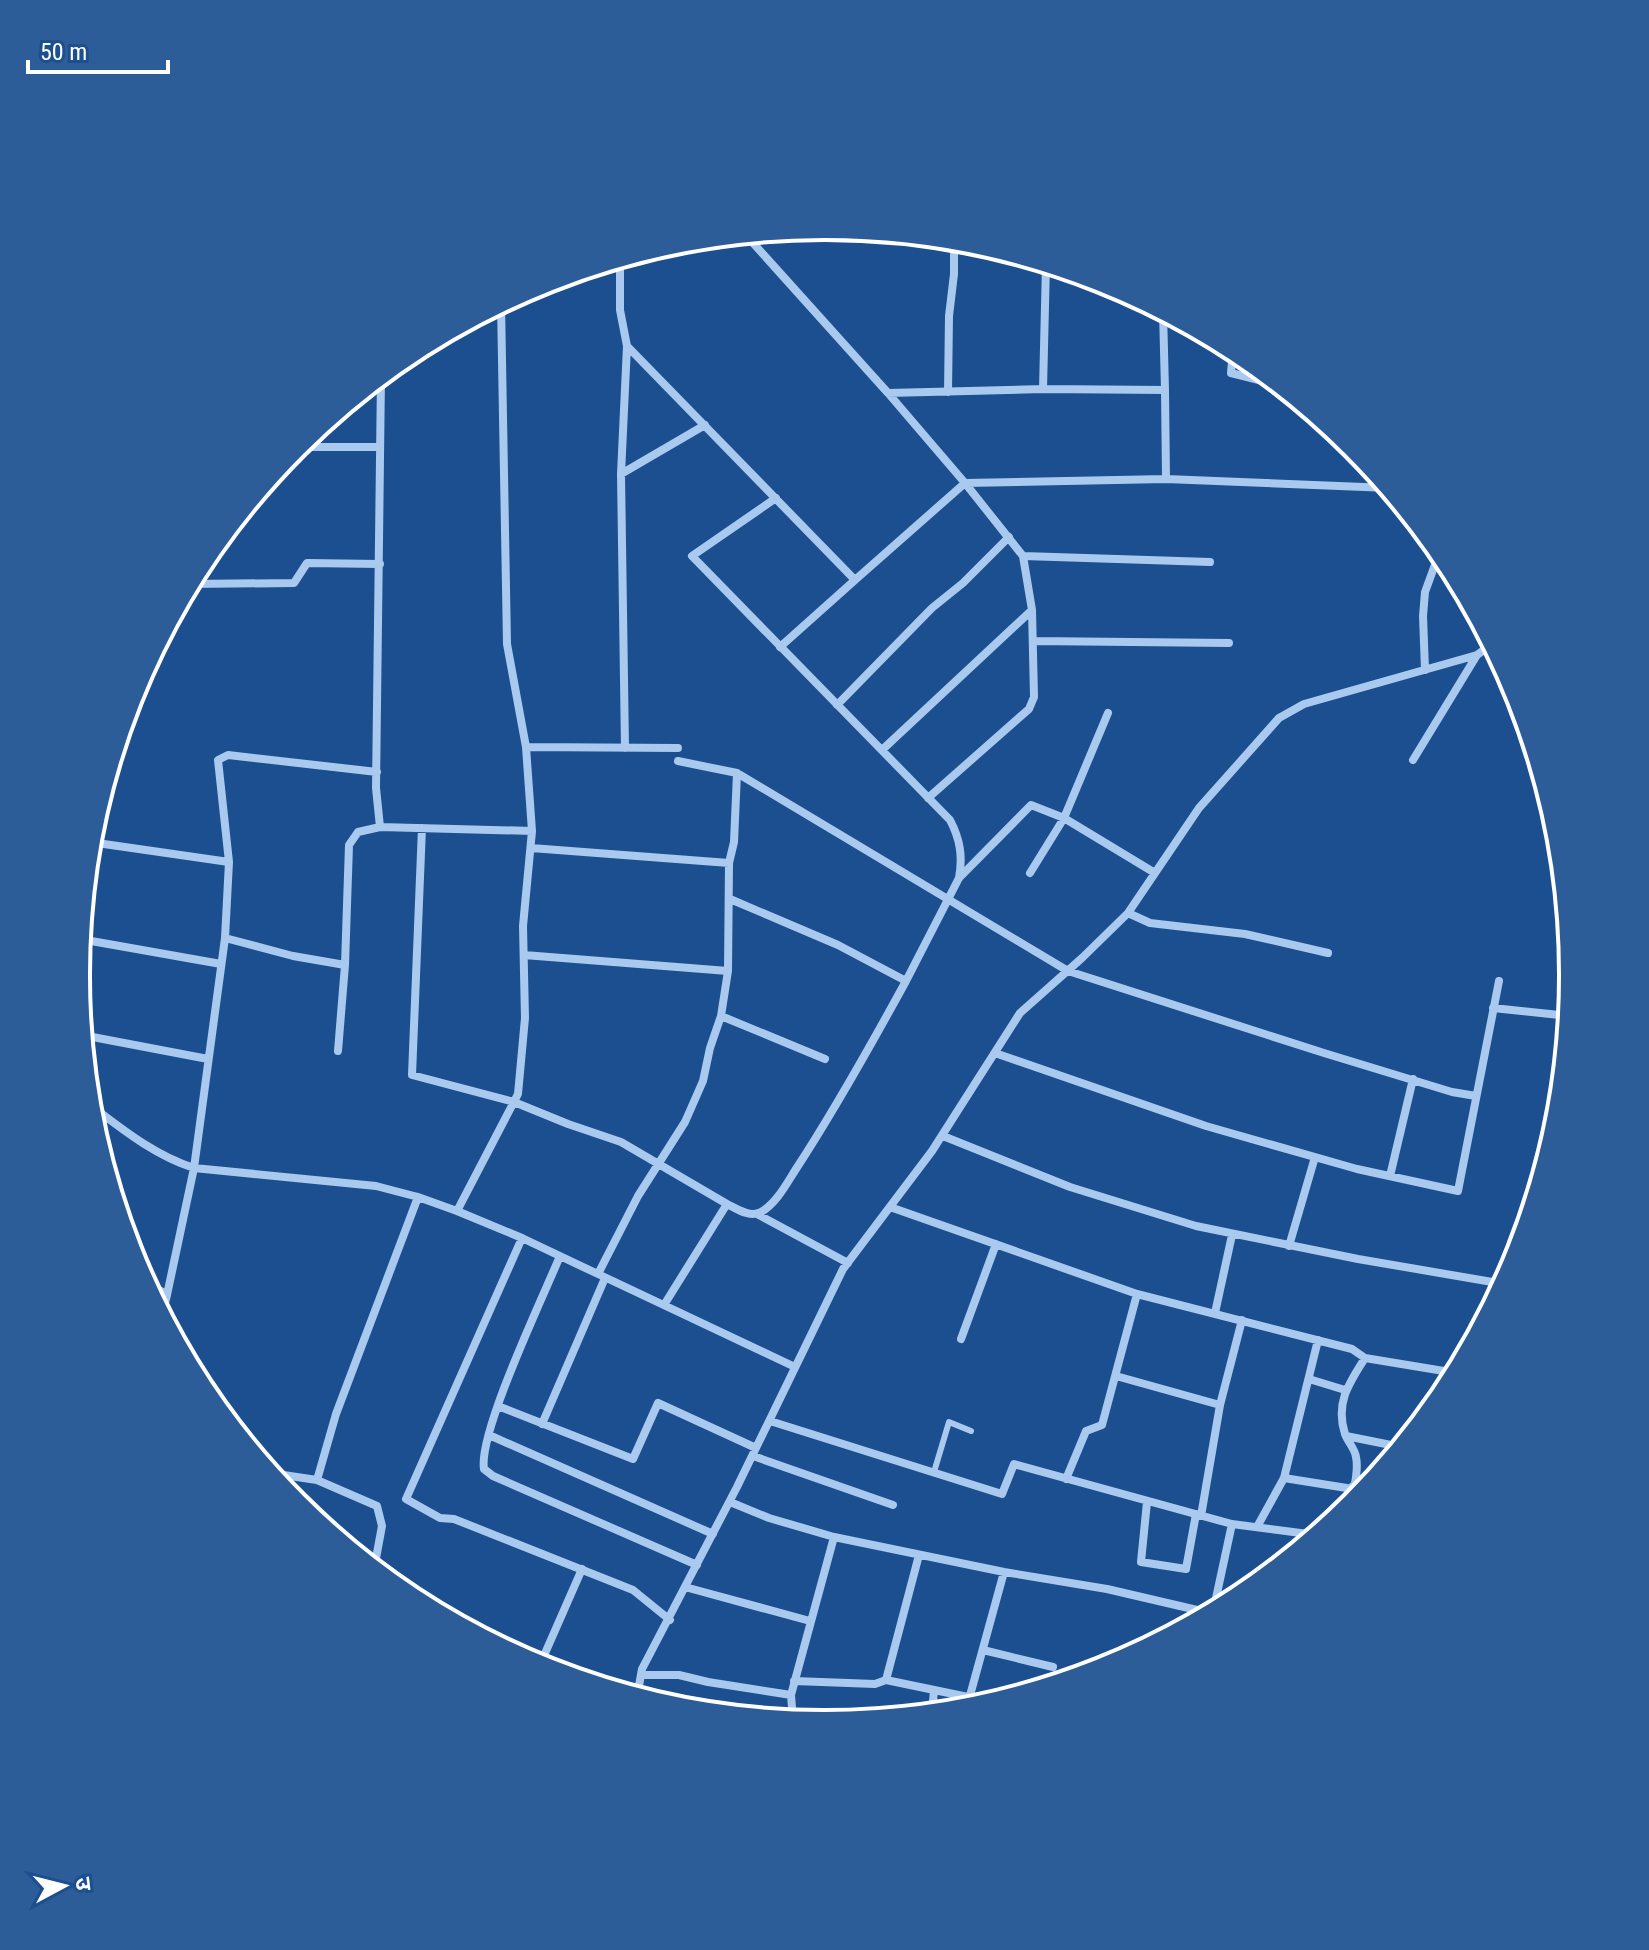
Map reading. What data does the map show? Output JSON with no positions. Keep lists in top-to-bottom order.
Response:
{
  "scale_bar": "50 m",
  "north": "right"
}
